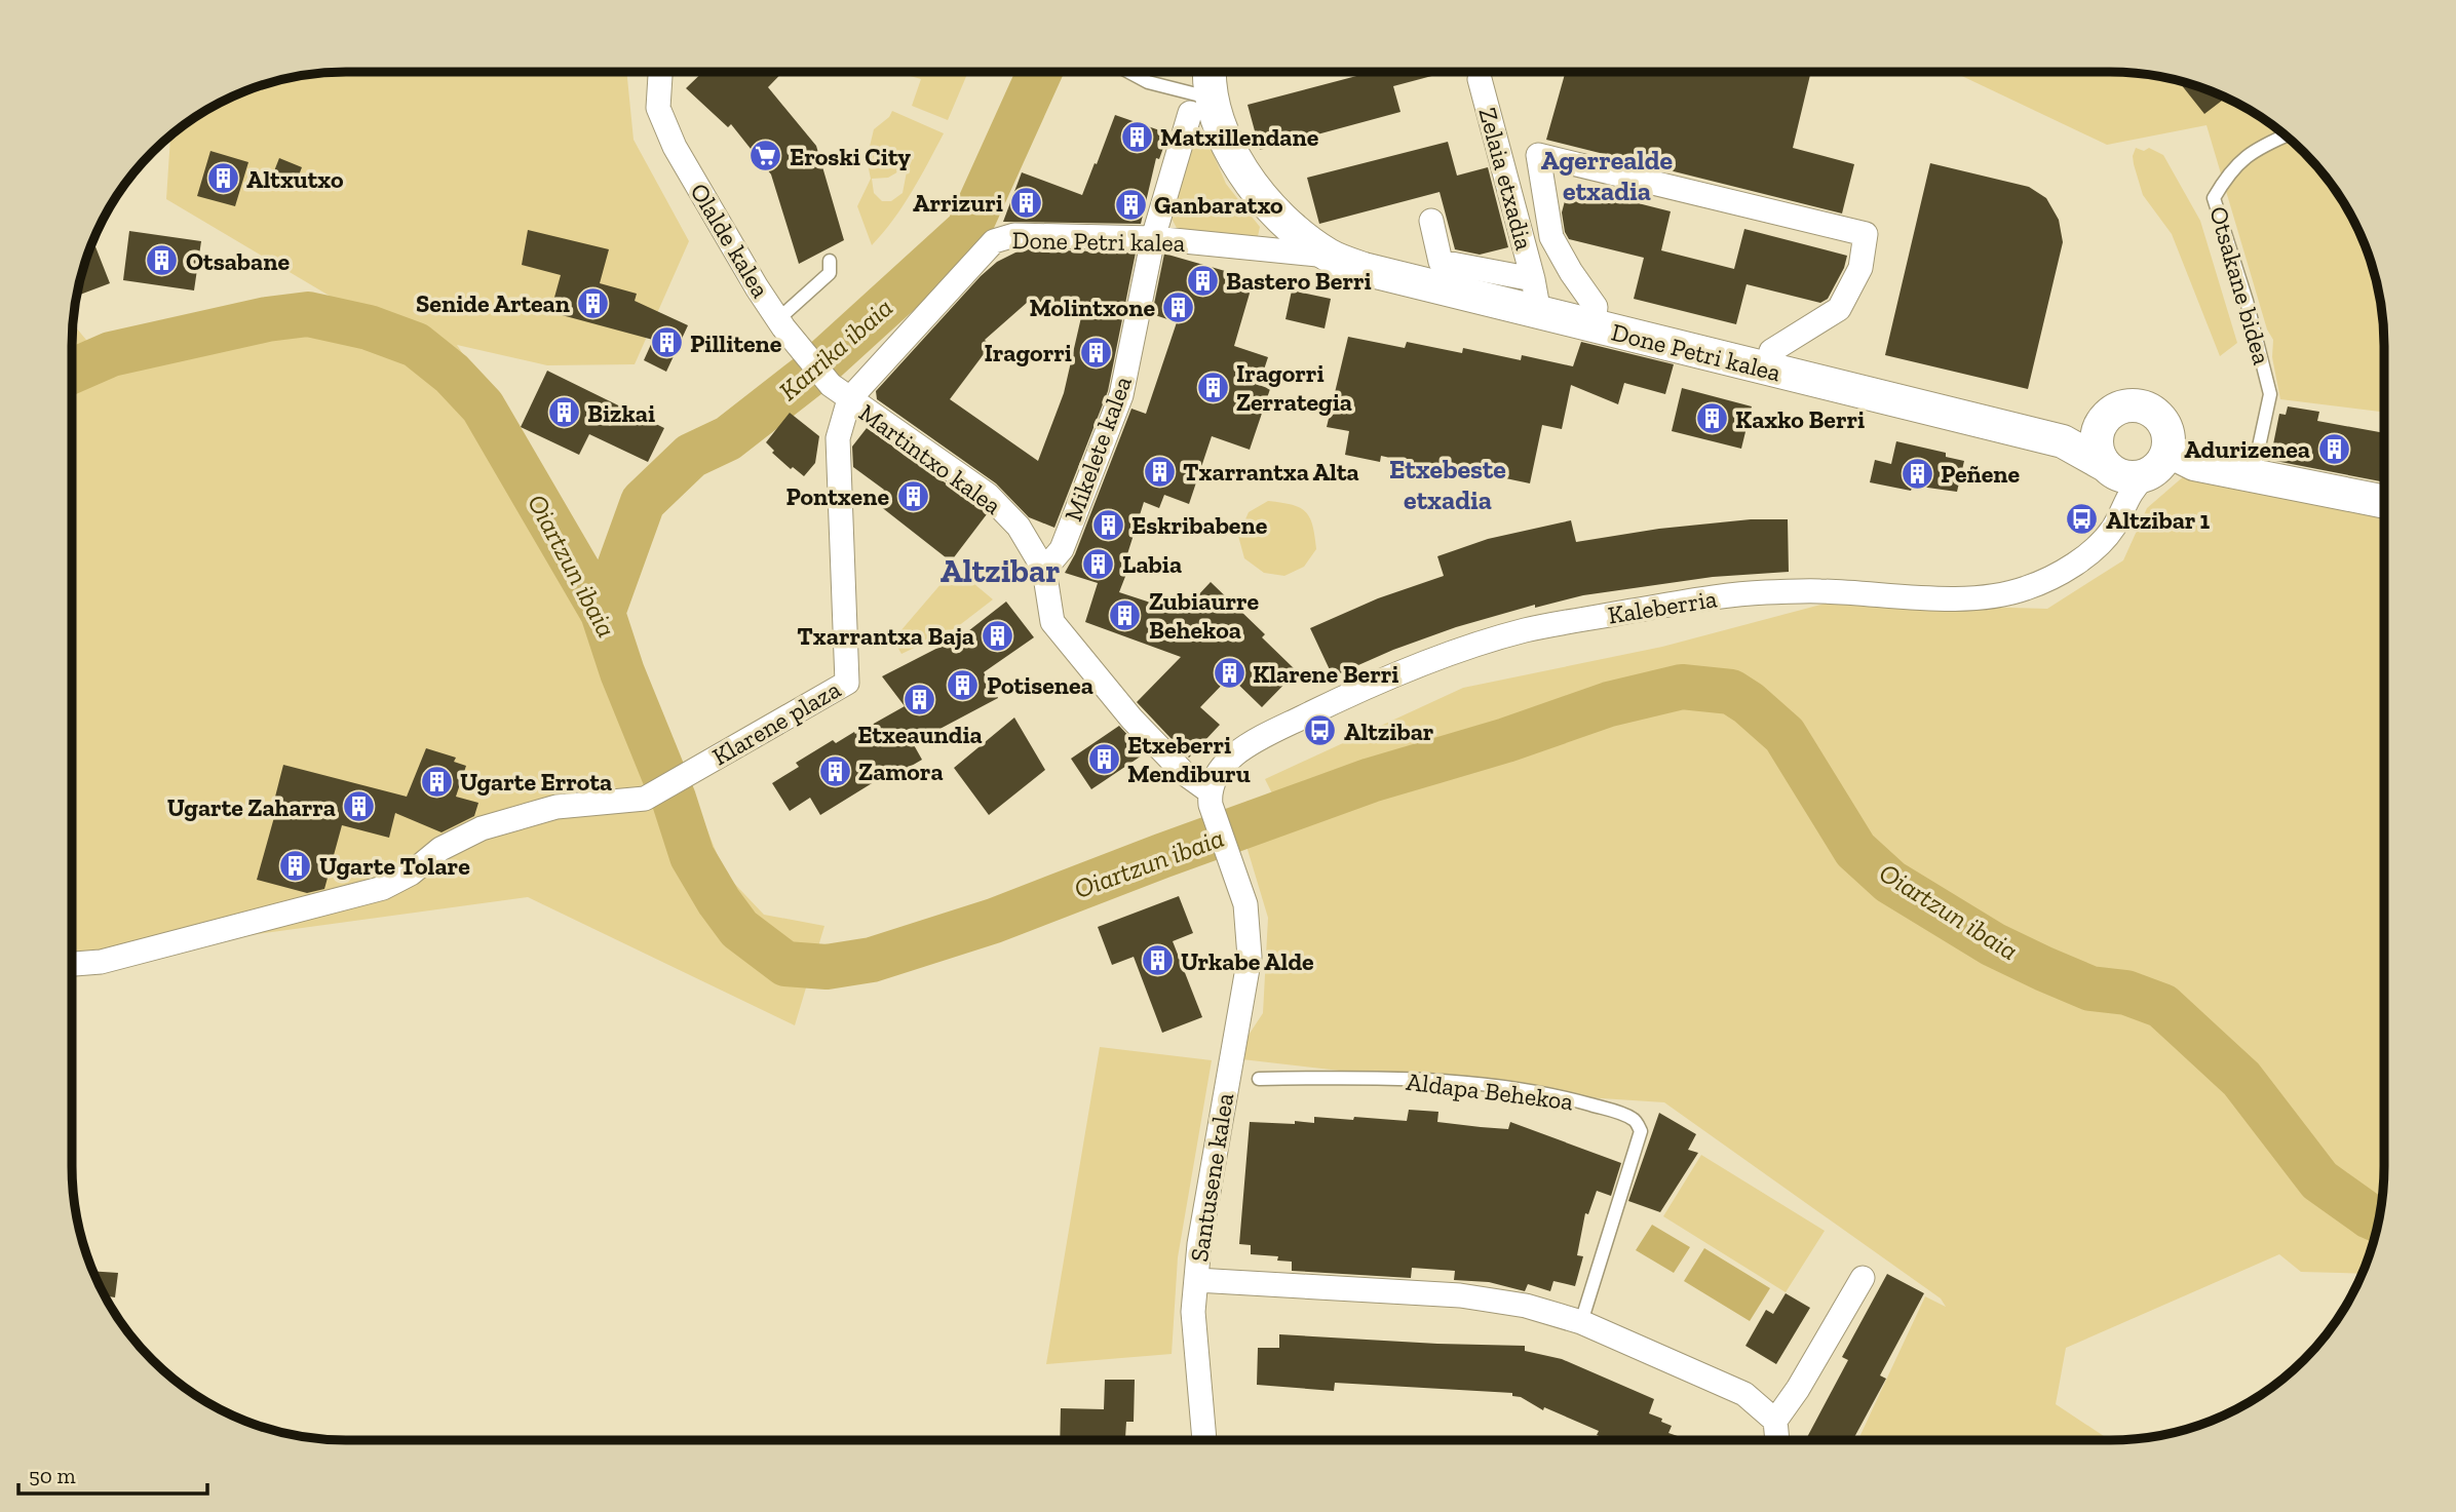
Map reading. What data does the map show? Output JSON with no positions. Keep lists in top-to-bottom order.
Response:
{
  "streets": {
    "street": [
      "Zelaia etxadia",
      "Olalde kalea",
      "Done Petri kalea",
      "Mikelete kalea",
      "Martintxo kalea",
      "Kaleberria",
      "Klarene plaza",
      "Santusene kalea"
    ],
    "lane": ["Otsakane bidea", "Aldapa Behekoa"]
  },
  "crossings": [
    ["Zelaia etxadia", "Done Petri kalea"],
    ["Olalde kalea", "Done Petri kalea"],
    ["Olalde kalea", "Martintxo kalea"],
    ["Olalde kalea", "Klarene plaza"],
    ["Done Petri kalea", "Otsakane bidea"],
    ["Done Petri kalea", "Mikelete kalea"],
    ["Done Petri kalea", "Martintxo kalea"],
    ["Done Petri kalea", "Kaleberria"],
    ["Done Petri kalea", "Klarene plaza"],
    ["Mikelete kalea", "Martintxo kalea"],
    ["Martintxo kalea", "Kaleberria"],
    ["Martintxo kalea", "Klarene plaza"],
    ["Martintxo kalea", "Santusene kalea"],
    ["Kaleberria", "Santusene kalea"]
  ],
  "districts": ["Agerrealde etxadia", "Etxebeste etxadia", "Altzibar"],
  "water": ["Karrika ibaia", "Oiartzun ibaia"],
  "places": {
    "building": [
      "Matxillendane",
      "Altxutxo",
      "Arrizuri",
      "Ganbaratxo",
      "Otsabane",
      "Bastero Berri",
      "Senide Artean",
      "Molintxone",
      "Pillitene",
      "Iragorri",
      "Iragorri Zerrategia",
      "Bizkai",
      "Kaxko Berri",
      "Adurizenea",
      "Txarrantxa Alta",
      "Peñene",
      "Pontxene",
      "Eskribabene",
      "Labia",
      "Zubiaurre Behekoa",
      "Txarrantxa Baja",
      "Klarene Berri",
      "Potisenea",
      "Etxeaundia",
      "Etxeberri Mendiburu",
      "Zamora",
      "Ugarte Errota",
      "Ugarte Zaharra",
      "Ugarte Tolare",
      "Urkabe Alde"
    ],
    "supermarket": ["Eroski City"],
    "bus stop": ["Altzibar 1", "Altzibar"]
  },
  "scale_bar": "50 m"
}
